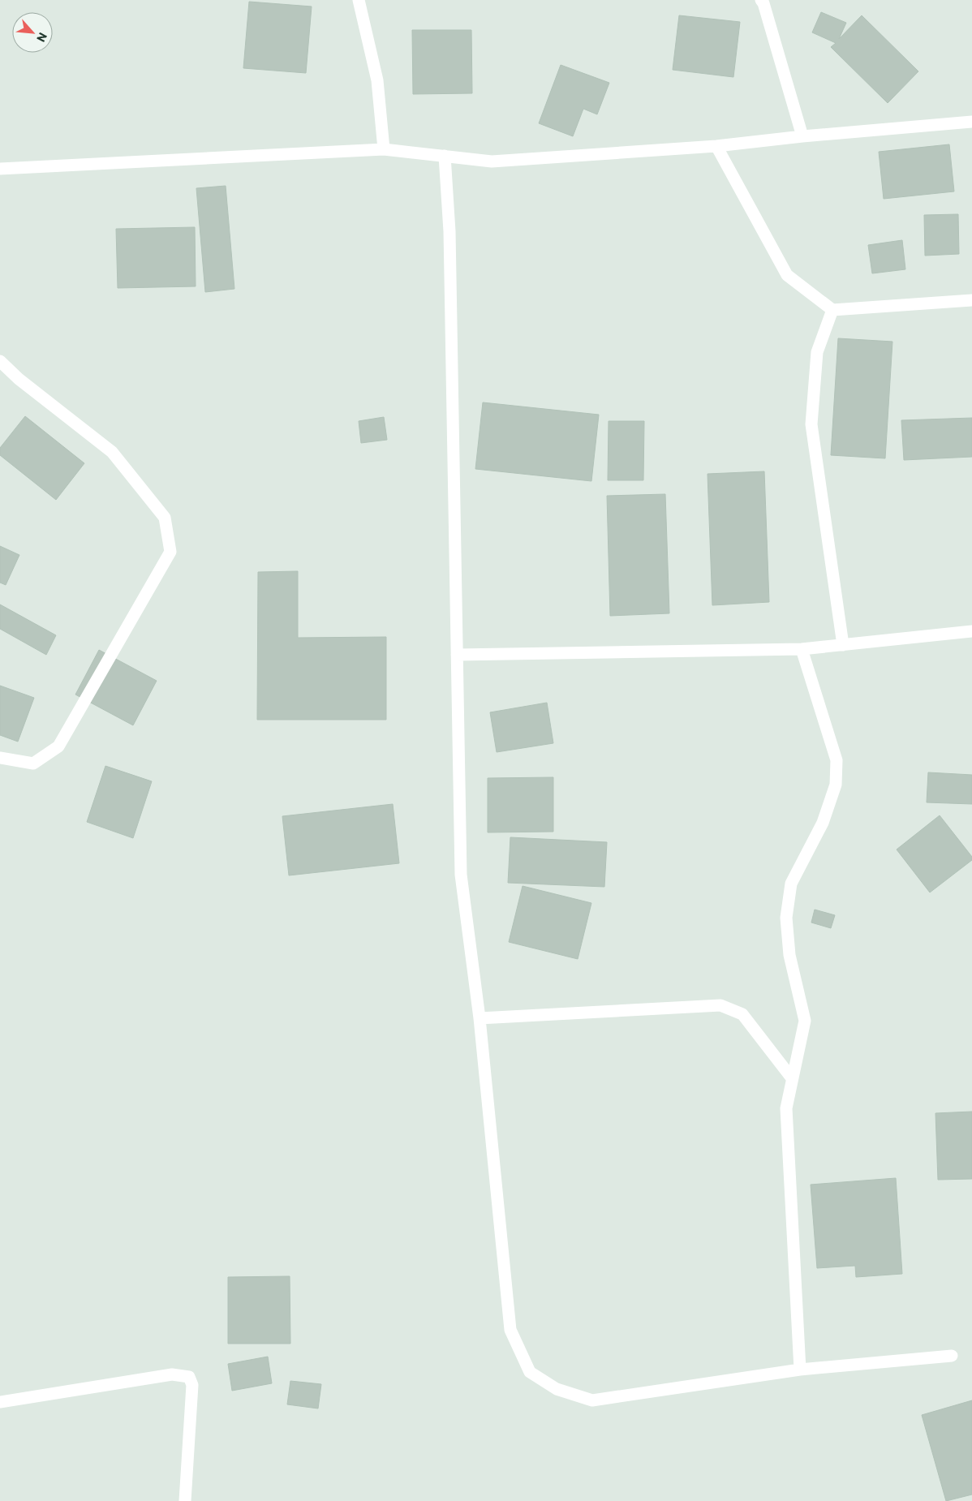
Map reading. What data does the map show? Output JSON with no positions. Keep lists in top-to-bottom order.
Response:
{
  "north": "bottom right"
}
